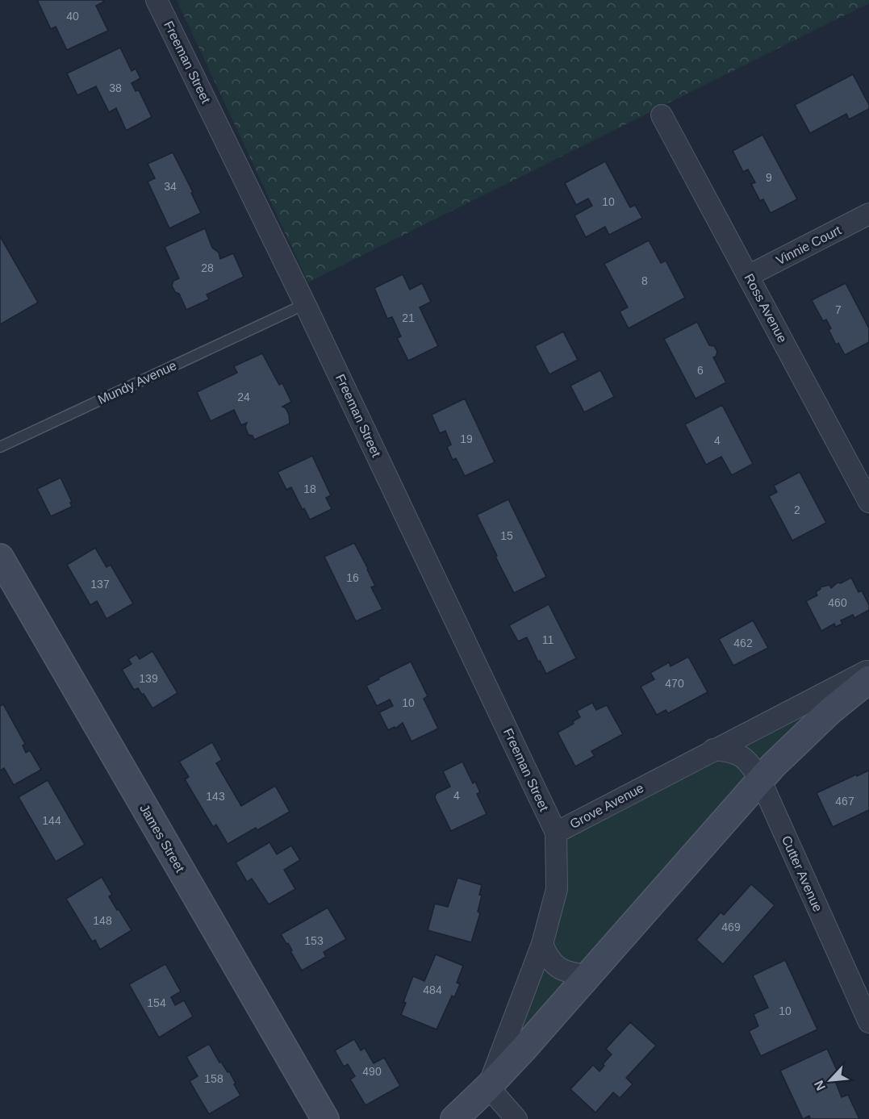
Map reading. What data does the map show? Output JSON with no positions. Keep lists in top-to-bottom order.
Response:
{
  "streets": {
    "street": [
      "Freeman Street",
      "Vinnie Court",
      "Ross Avenue",
      "Grove Avenue",
      "James Street",
      "Cutter Avenue"
    ],
    "lane": ["Mundy Avenue"]
  },
  "crossings": [
    ["Freeman Street", "Mundy Avenue"],
    ["Freeman Street", "Grove Avenue"],
    ["Vinnie Court", "Ross Avenue"],
    ["Grove Avenue", "Cutter Avenue"]
  ],
  "house_numbers": [
    "40",
    "38",
    "9",
    "34",
    "10",
    "28",
    "8",
    "7",
    "21",
    "6",
    "24",
    "19",
    "4",
    "18",
    "2",
    "15",
    "16",
    "137",
    "460",
    "11",
    "462",
    "139",
    "470",
    "10",
    "4",
    "143",
    "467",
    "144",
    "148",
    "469",
    "153",
    "484",
    "154",
    "10",
    "490",
    "158"
  ],
  "north": "bottom left"
}
